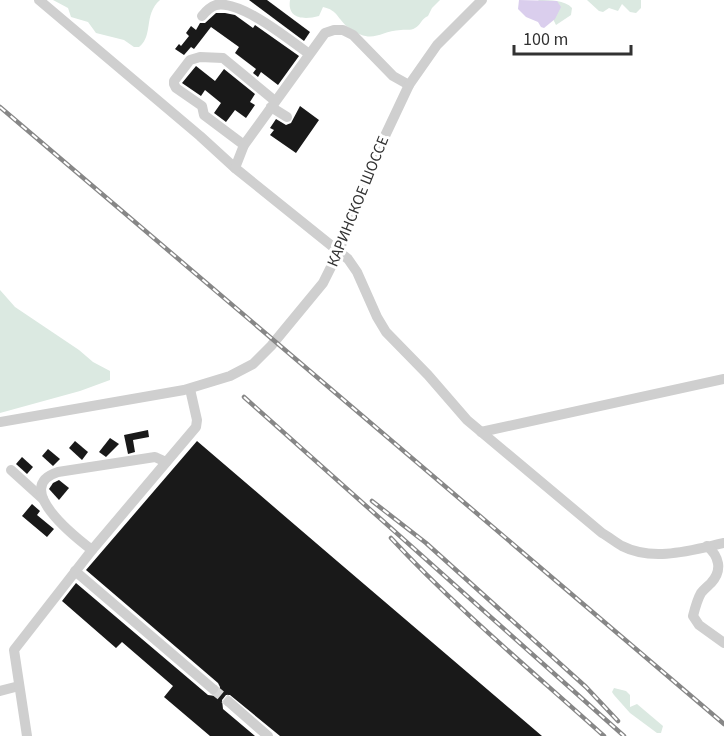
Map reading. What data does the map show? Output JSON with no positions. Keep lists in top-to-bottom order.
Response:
{
  "streets": {
    "street": ["КАРИНСКОЕ ШОССЕ"]
  },
  "scale_bar": "100 m"
}
